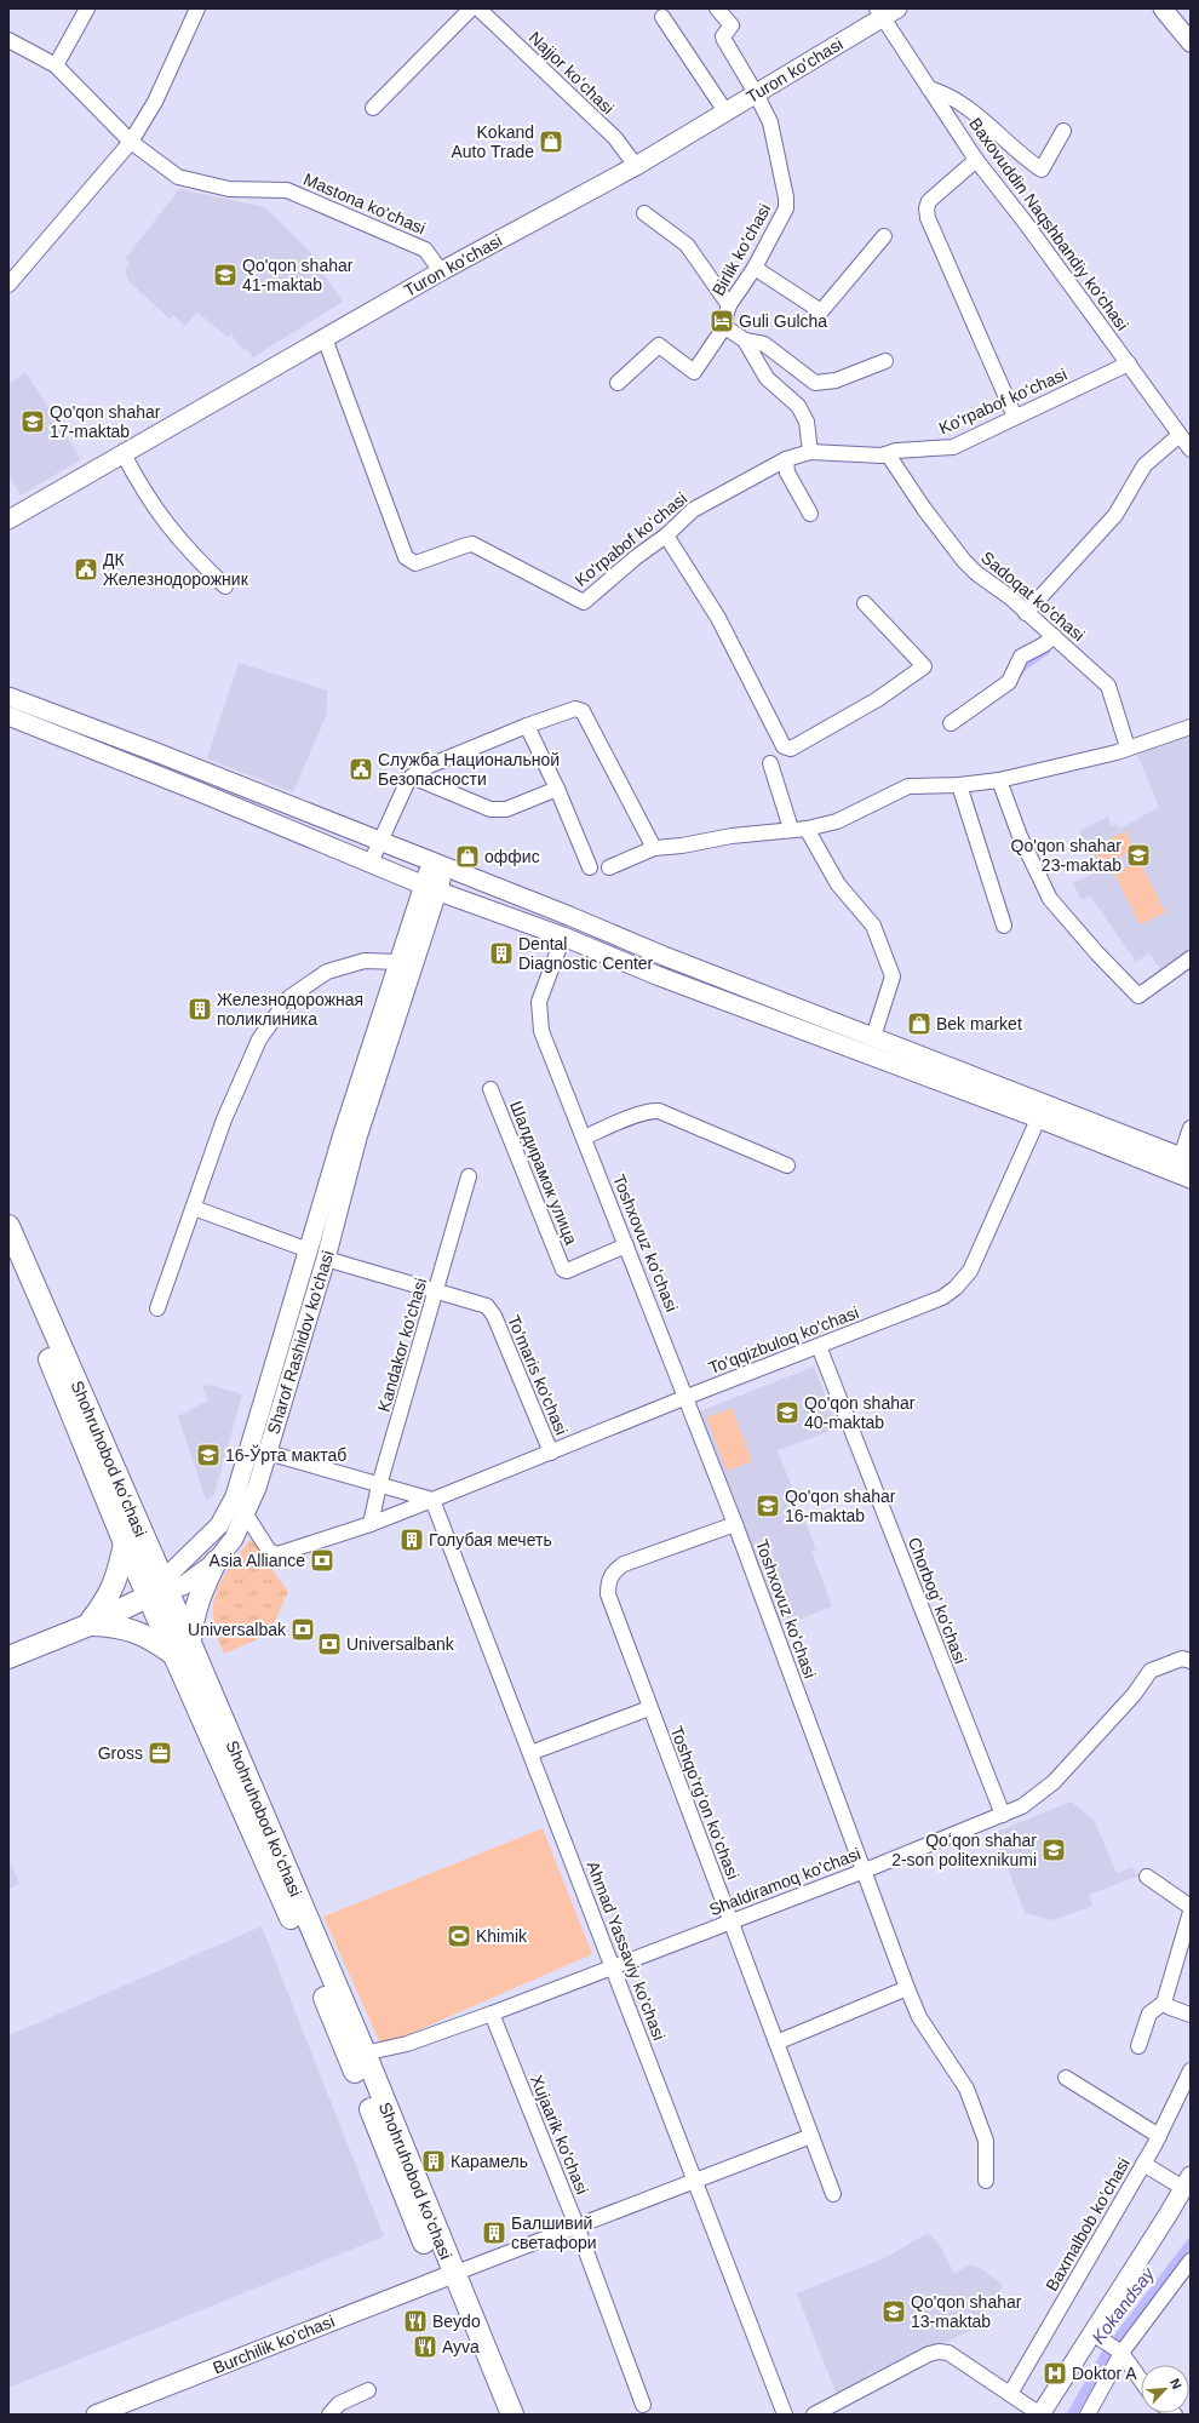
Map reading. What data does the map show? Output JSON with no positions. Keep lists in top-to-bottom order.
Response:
{
  "streets": {
    "highway": ["Shohruhobod koʻchasi"],
    "main road": ["Turon ko'chasi", "Sharof Rashidov ko'chasi", "Burchilik ko'chasi"],
    "street": [
      "Najjor koʻchasi",
      "Mastona ko'chasi",
      "Baxovuddin Naqshbandiy ko'chasi",
      "Birlik ko'chasi",
      "Ko'rpabof koʻchasi",
      "Sadoqat ko'chasi",
      "Шалдирамок улица",
      "Toshxovuz koʻchasi",
      "To'qqizbuloq ko'chasi",
      "Kandakor ko'chasi",
      "To'maris ko'chasi",
      "Chorbog' ko'chasi",
      "Toshqoʻrgʻon koʻchasi",
      "Shaldiramoq ko'chasi",
      "Ahmad Yassaviy ko'chasi",
      "Xujaarik ko'chasi",
      "Baxmalbob ko'chasi"
    ]
  },
  "crossings": [
    ["Turon ko'chasi", "Najjor koʻchasi"],
    ["Turon ko'chasi", "Mastona ko'chasi"],
    ["Turon ko'chasi", "Baxovuddin Naqshbandiy ko'chasi"],
    ["Turon ko'chasi", "Birlik ko'chasi"],
    ["Turon ko'chasi", "Ko'rpabof koʻchasi"],
    ["Baxovuddin Naqshbandiy ko'chasi", "Ko'rpabof koʻchasi"],
    ["Ko'rpabof koʻchasi", "Sadoqat ko'chasi"],
    ["Шалдирамок улица", "Toshxovuz koʻchasi"],
    ["Toshxovuz koʻchasi", "To'qqizbuloq ko'chasi"],
    ["Toshxovuz koʻchasi", "Toshqoʻrgʻon koʻchasi"],
    ["Toshxovuz koʻchasi", "Shaldiramoq ko'chasi"],
    ["To'qqizbuloq ko'chasi", "Sharof Rashidov ko'chasi"],
    ["To'qqizbuloq ko'chasi", "Kandakor ko'chasi"],
    ["To'qqizbuloq ko'chasi", "To'maris ko'chasi"],
    ["To'qqizbuloq ko'chasi", "Chorbog' ko'chasi"],
    ["To'qqizbuloq ko'chasi", "Ahmad Yassaviy ko'chasi"],
    ["Sharof Rashidov ko'chasi", "To'maris ko'chasi"],
    ["Sharof Rashidov ko'chasi", "Shohruhobod koʻchasi"],
    ["Kandakor ko'chasi", "To'maris ko'chasi"],
    ["Shohruhobod koʻchasi", "Shaldiramoq ko'chasi"],
    ["Shohruhobod koʻchasi", "Burchilik ko'chasi"],
    ["Chorbog' ko'chasi", "Shaldiramoq ko'chasi"],
    ["Toshqoʻrgʻon koʻchasi", "Shaldiramoq ko'chasi"],
    ["Shaldiramoq ko'chasi", "Ahmad Yassaviy ko'chasi"],
    ["Shaldiramoq ko'chasi", "Xujaarik ko'chasi"]
  ],
  "water": ["Kokandsay"],
  "places": {
    "shop": ["Kokand Auto Trade", "оффис", "Bek market"],
    "school or university": [
      "Qo'qon shahar 41-maktab",
      "Qo'qon shahar 17-maktab",
      "Qo'qon shahar 23-maktab",
      "Qo'qon shahar 40-maktab",
      "16-Ўрта мактаб",
      "Qo'qon shahar 16-maktab",
      "Qoʻqon shahar 2-son politexnikumi",
      "Qo'qon shahar 13-maktab"
    ],
    "hotel": ["Guli Gulcha"],
    "public building": ["ДК Железнодорожник", "Служба Национальной Безопасности"],
    "building": [
      "Dental Diagnostic Center",
      "Железнодорожная поликлиника",
      "Голубая мечеть",
      "Карамель",
      "Балшивий светафори"
    ],
    "bank": ["Asia Alliance", "Universalbak", "Universalbank"],
    "office": ["Gross"],
    "sports": ["Khimik"],
    "restaurant": ["Beydo", "Ayva"],
    "hospital": ["Doktor A"]
  },
  "north": "top right"
}
